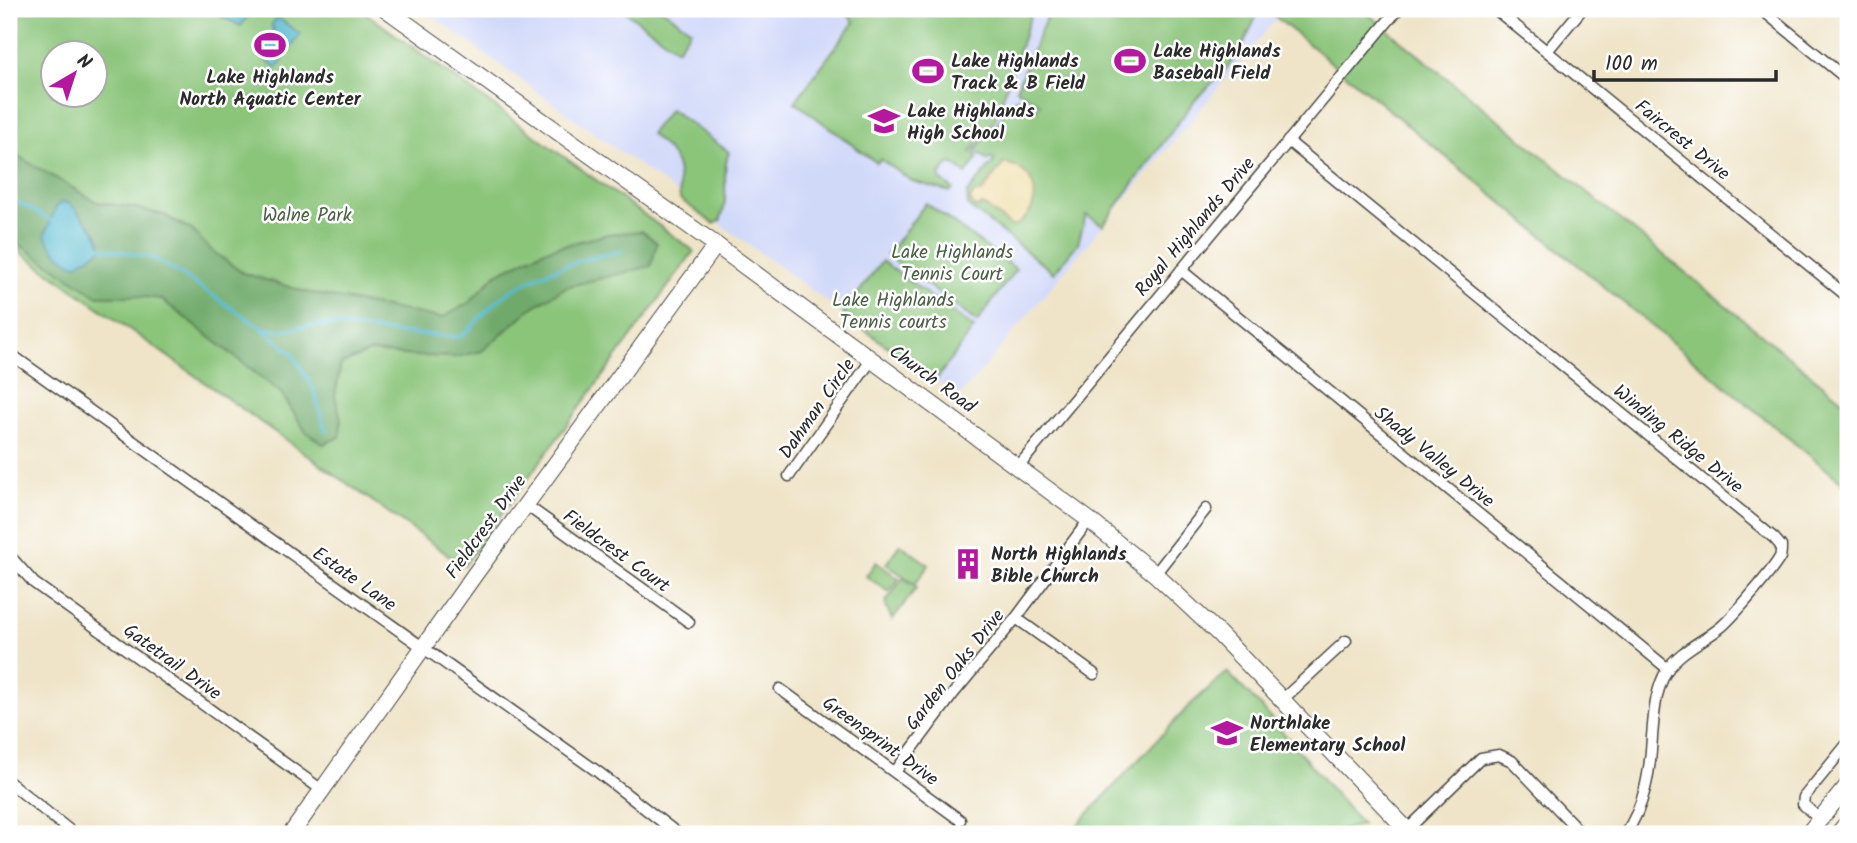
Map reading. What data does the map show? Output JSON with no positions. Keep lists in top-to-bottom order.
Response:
{
  "streets": {
    "street": [
      "Faircrest Drive",
      "Royal Highlands Drive",
      "Church Road",
      "Dahman Circle",
      "Winding Ridge Drive",
      "Shady Valley Drive",
      "Fieldcrest Drive",
      "Fieldcrest Court",
      "Estate Lane",
      "Gatetrail Drive",
      "Garden Oaks Drive",
      "Greensprint Drive"
    ]
  },
  "crossings": [
    ["Royal Highlands Drive", "Church Road"],
    ["Royal Highlands Drive", "Winding Ridge Drive"],
    ["Royal Highlands Drive", "Shady Valley Drive"],
    ["Church Road", "Dahman Circle"],
    ["Church Road", "Fieldcrest Drive"],
    ["Church Road", "Garden Oaks Drive"],
    ["Winding Ridge Drive", "Shady Valley Drive"],
    ["Fieldcrest Drive", "Fieldcrest Court"],
    ["Fieldcrest Drive", "Estate Lane"],
    ["Fieldcrest Drive", "Gatetrail Drive"],
    ["Garden Oaks Drive", "Greensprint Drive"]
  ],
  "parks": ["Walne Park", "Lake Highlands Tennis Court", "Lake Highlands Tennis courts"],
  "places": {
    "sports": ["Lake Highlands North Aquatic Center", "Lake Highlands Baseball Field", "Lake Highlands Track & B Field"],
    "school or university": ["Lake Highlands High School", "Northlake Elementary School"],
    "building": ["North Highlands Bible Church"]
  },
  "scale_bar": "100 m",
  "north": "top right"
}
